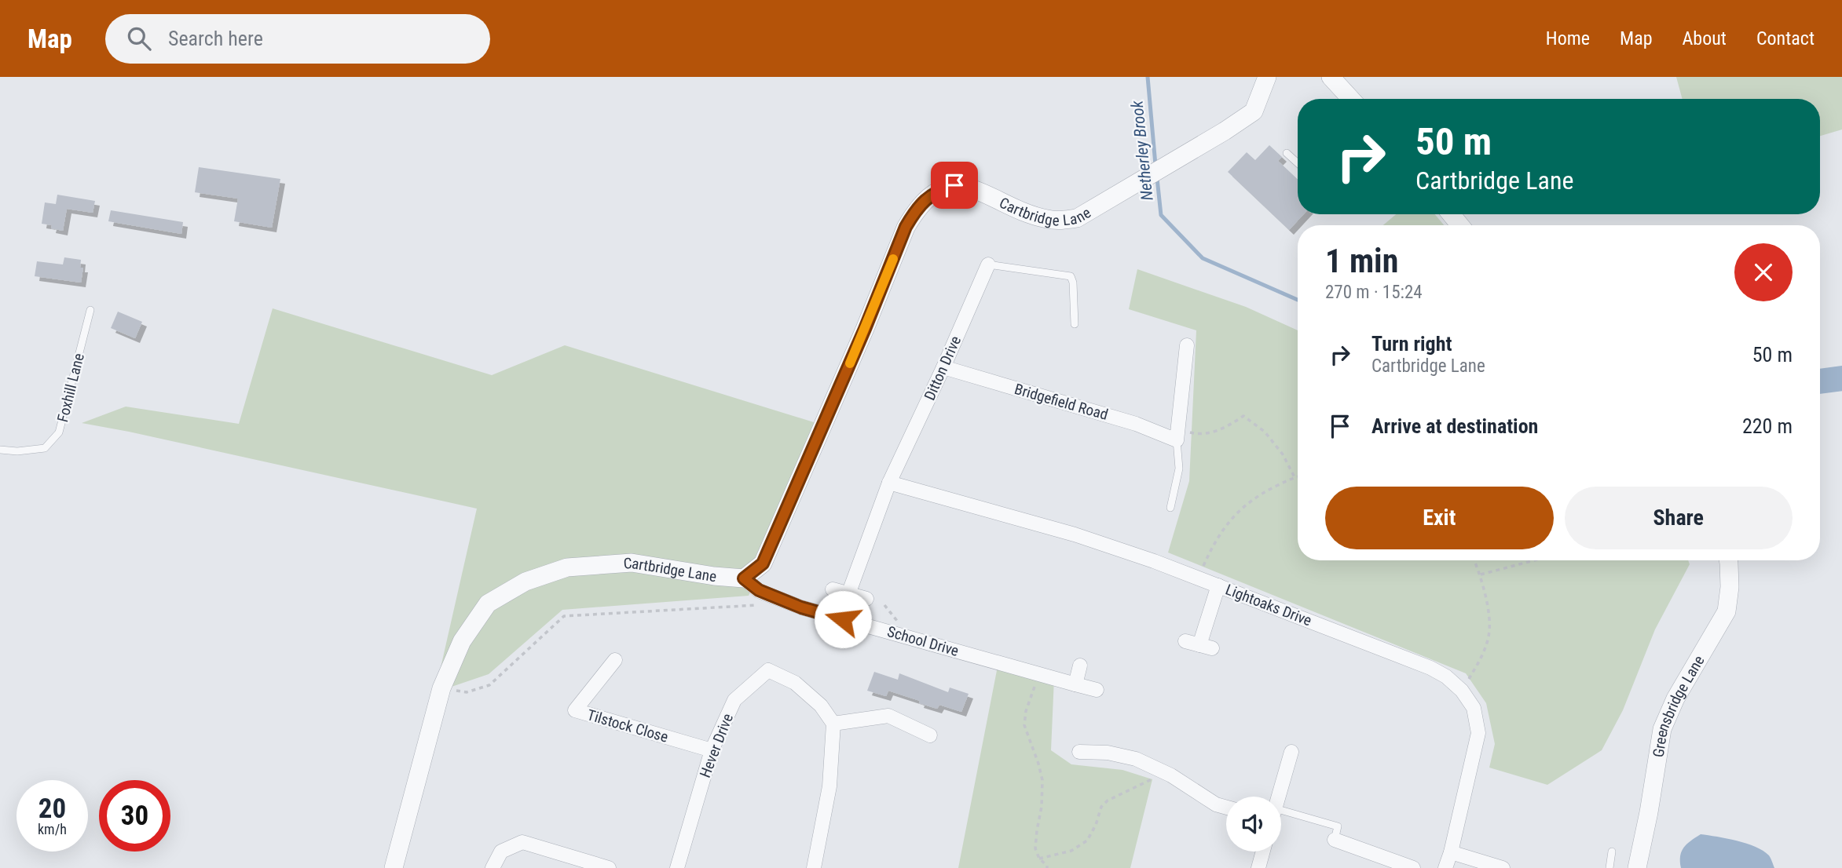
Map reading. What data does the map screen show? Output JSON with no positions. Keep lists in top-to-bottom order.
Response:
{
  "streets": {
    "street": [
      "Cartbridge Lane",
      "Ditton Drive",
      "Bridgefield Road",
      "Lightoaks Drive",
      "School Drive",
      "Greensbridge Lane",
      "Tilstock Close",
      "Hever Drive"
    ],
    "lane": ["Foxhill Lane"]
  },
  "crossings": [
    ["Cartbridge Lane", "School Drive"],
    ["Ditton Drive", "Bridgefield Road"],
    ["Ditton Drive", "Lightoaks Drive"],
    ["Tilstock Close", "Hever Drive"]
  ],
  "water": ["Netherley Brook"],
  "page": {
    "header": "Map",
    "search": "Search here",
    "nav": [
      "Home",
      "Map",
      "About",
      "Contact"
    ],
    "turn": ["50 m", "Cartbridge Lane"],
    "heading": ["1 min", "270 m · 15:24"],
    "list": [
      {
        "name": "Turn right",
        "note": "Cartbridge Lane",
        "value": "50 m"
      },
      {
        "name": "Arrive at destination",
        "value": "220 m"
      }
    ],
    "buttons": ["Exit", "Share"],
    "speed": "20 km/h",
    "limit": "30"
  }
}
